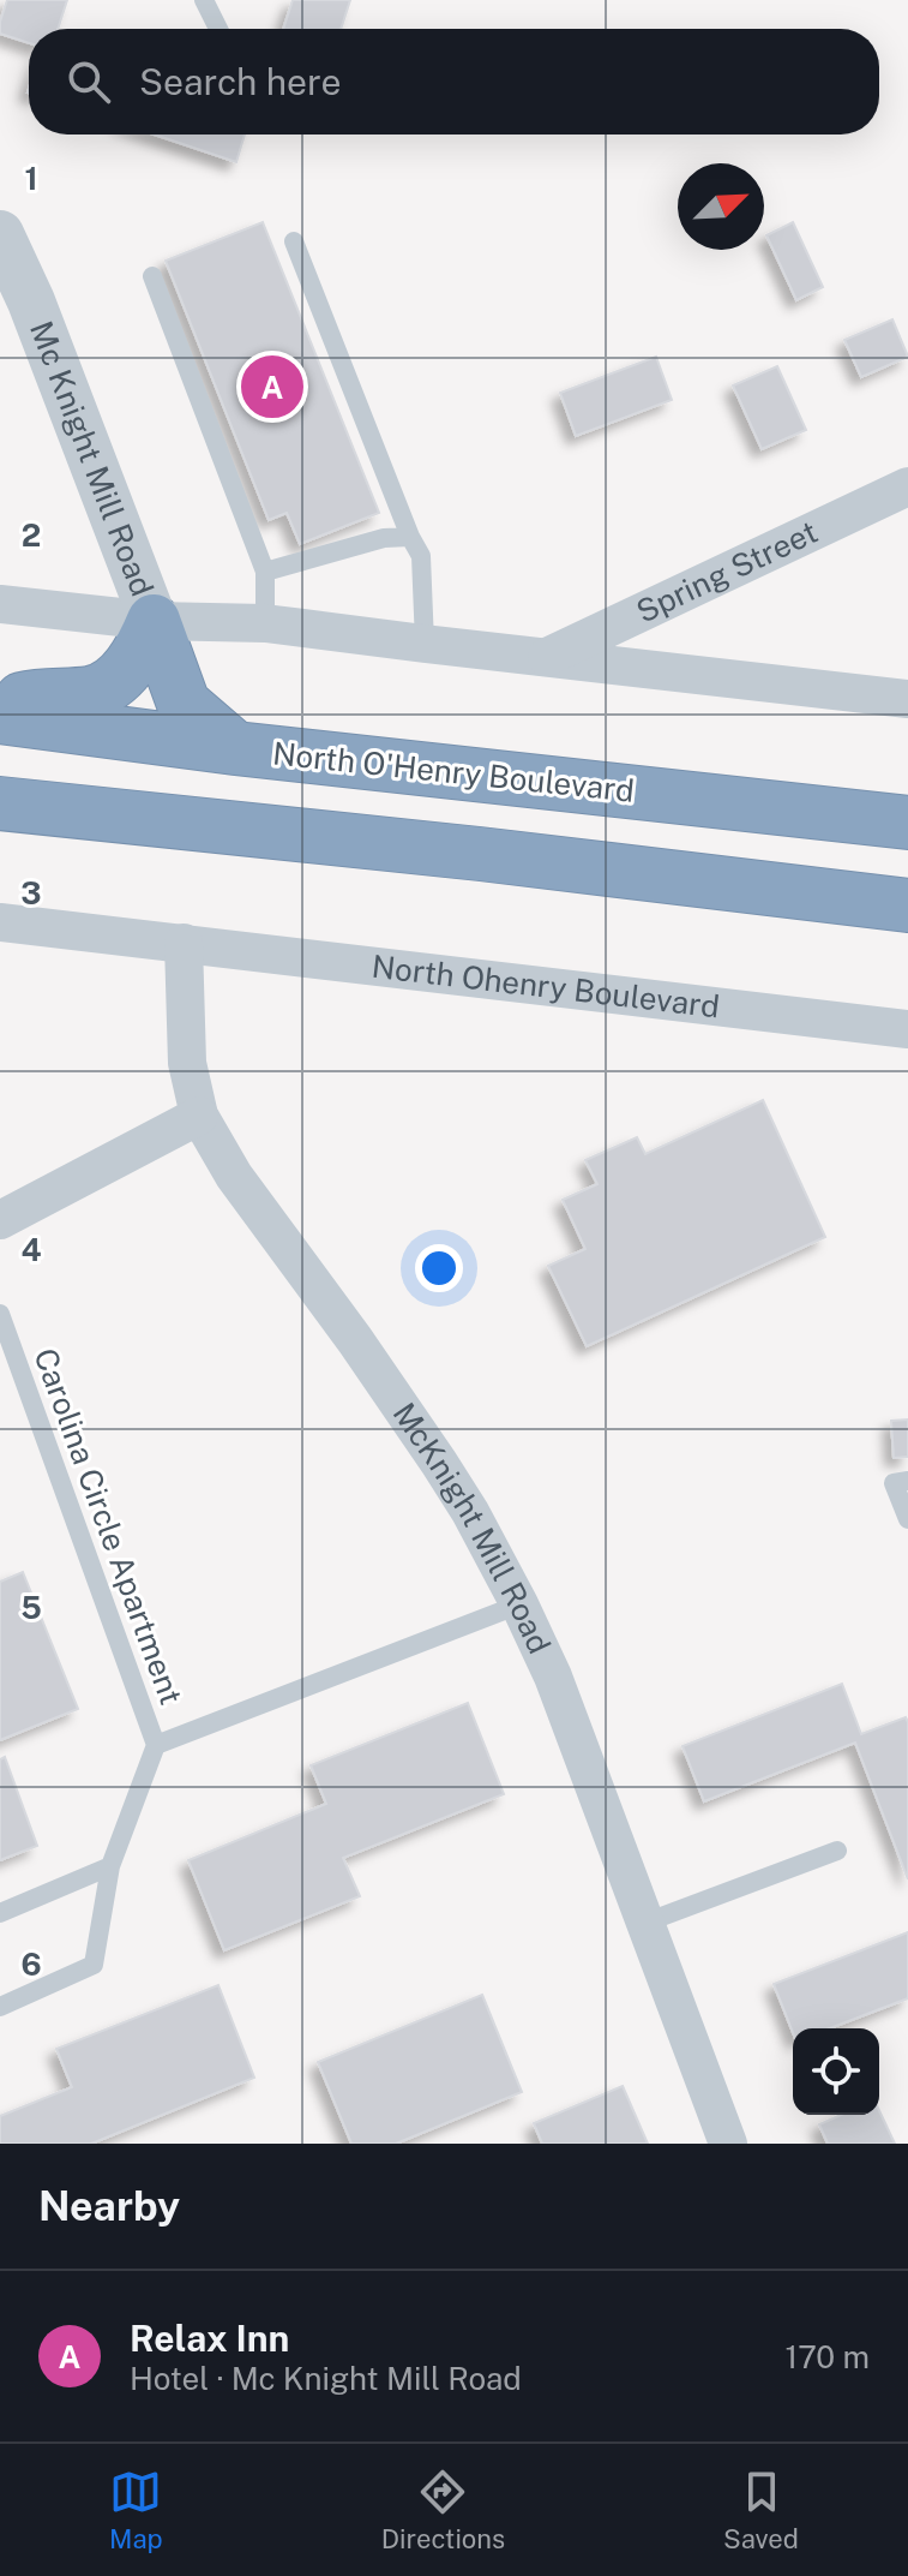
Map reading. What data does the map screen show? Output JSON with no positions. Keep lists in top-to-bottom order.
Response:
{
  "streets": {
    "highway": ["North O'Henry Boulevard"],
    "street": [
      "Mc Knight Mill Road",
      "Spring Street",
      "North Ohenry Boulevard",
      "McKnight Mill Road"
    ],
    "lane": ["Carolina Circle Apartment"]
  },
  "crossings": [
    ["North Ohenry Boulevard", "McKnight Mill Road"]
  ],
  "north": "top right",
  "page": {
    "search": "Search here",
    "pins": "A",
    "heading": "Nearby",
    "list": [
      {
        "mark": "A",
        "name": "Relax Inn",
        "note": "Hotel · Mc Knight Mill Road",
        "value": "170 m"
      }
    ],
    "nav": ["Map", "Directions", "Saved"]
  },
  "grid": {
    "rows": [
      "1",
      "2",
      "3",
      "4",
      "5",
      "6"
    ]
  }
}
